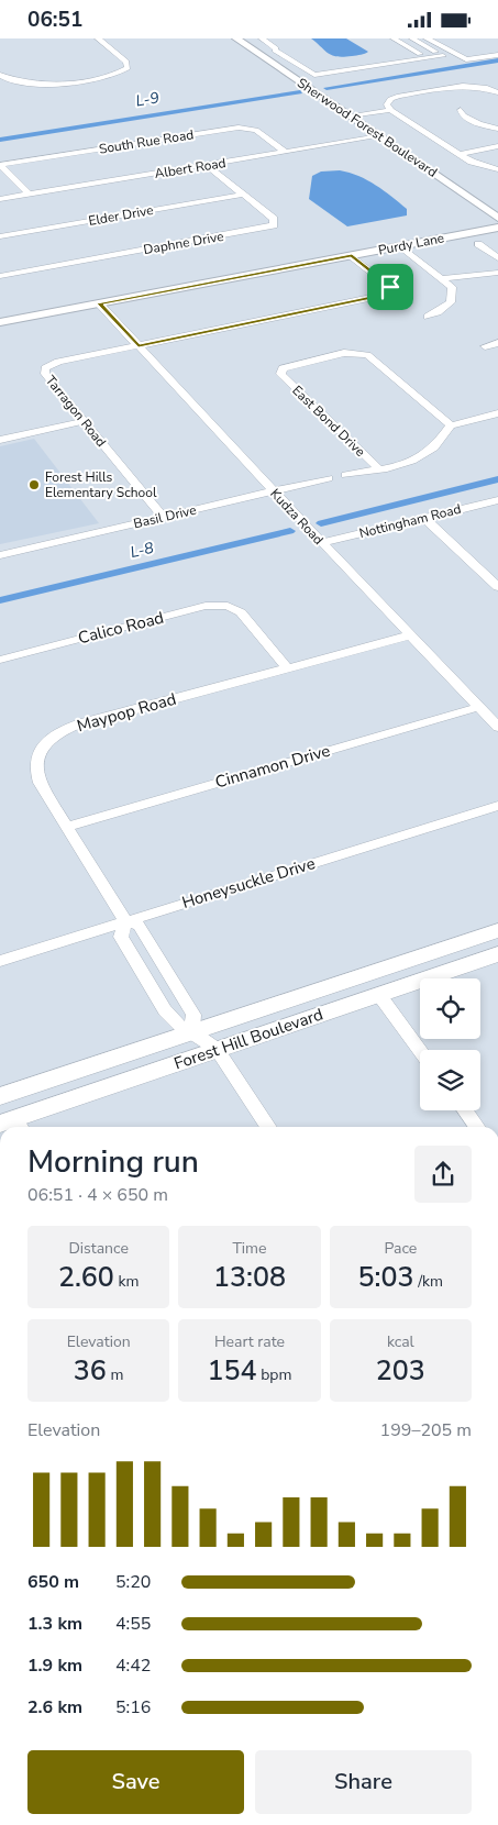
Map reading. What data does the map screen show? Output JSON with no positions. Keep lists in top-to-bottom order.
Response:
{
  "streets": {
    "main road": ["Forest Hill Boulevard"],
    "street": [
      "Sherwood Forest Boulevard",
      "South Rue Road",
      "Albert Road",
      "Elder Drive",
      "Daphne Drive",
      "Purdy Lane",
      "Tarragon Road",
      "East Bond Drive",
      "Basil Drive",
      "Kudza Road",
      "Nottingham Road",
      "Calico Road",
      "Maypop Road",
      "Cinnamon Drive",
      "Honeysuckle Drive"
    ]
  },
  "crossings": [
    ["Sherwood Forest Boulevard", "Albert Road"],
    ["South Rue Road", "Albert Road"],
    ["Albert Road", "Daphne Drive"],
    ["Elder Drive", "Daphne Drive"],
    ["Purdy Lane", "Tarragon Road"],
    ["Purdy Lane", "Kudza Road"],
    ["Tarragon Road", "Basil Drive"],
    ["Tarragon Road", "Kudza Road"],
    ["Basil Drive", "Kudza Road"],
    ["Kudza Road", "Nottingham Road"],
    ["Kudza Road", "Maypop Road"],
    ["Kudza Road", "Cinnamon Drive"],
    ["Calico Road", "Maypop Road"],
    ["Maypop Road", "Cinnamon Drive"],
    ["Maypop Road", "Honeysuckle Drive"],
    ["Maypop Road", "Forest Hill Boulevard"]
  ],
  "water": ["L-9", "L-8"],
  "places": ["Forest Hills Elementary School"],
  "page": {
    "status": "06:51",
    "heading": ["Morning run", "06:51 · 4 × 650 m"],
    "stats": [
      ["Distance", "2.60 km"],
      ["Time", "13:08"],
      ["Pace", "5:03 /km"],
      ["Elevation", "36 m"],
      ["Heart rate", "154 bpm"],
      ["kcal", "203"]
    ],
    "chart": ["Elevation", "199–205 m"],
    "list": [
      {
        "name": "650 m",
        "note": "5:20"
      },
      {
        "name": "1.3 km",
        "note": "4:55"
      },
      {
        "name": "1.9 km",
        "note": "4:42"
      },
      {
        "name": "2.6 km",
        "note": "5:16"
      }
    ],
    "buttons": ["Save", "Share"]
  }
}
